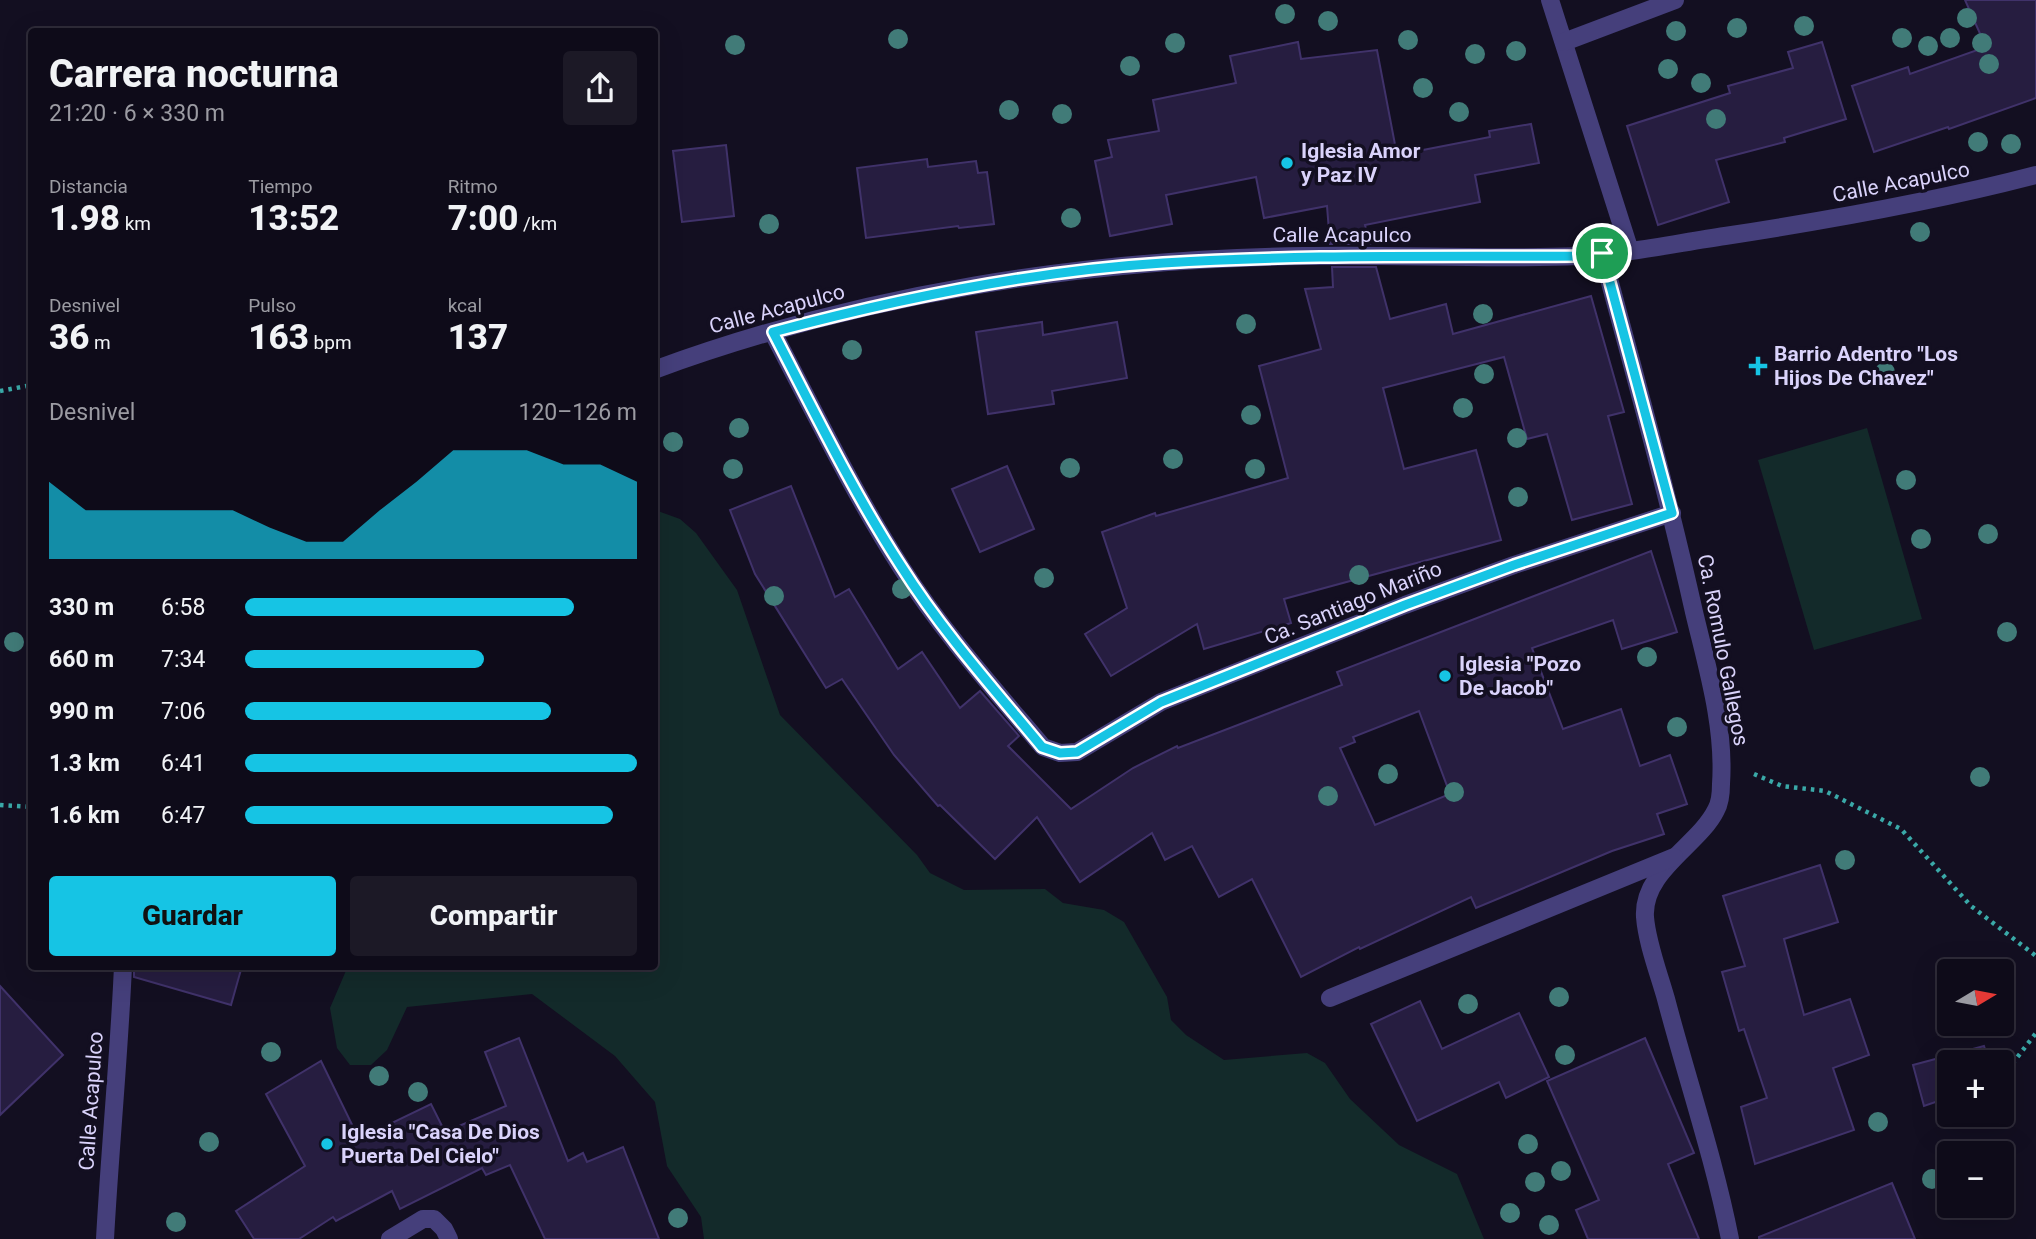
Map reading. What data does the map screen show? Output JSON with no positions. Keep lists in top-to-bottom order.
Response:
{
  "streets": {
    "street": ["Calle Acapulco", "Ca. Santiago Mariño", "Ca. Romulo Gallegos"]
  },
  "crossings": [
    ["Calle Acapulco", "Ca. Santiago Mariño"],
    ["Calle Acapulco", "Ca. Romulo Gallegos"],
    ["Ca. Santiago Mariño", "Ca. Romulo Gallegos"]
  ],
  "places": {
    "other": ["Iglesia Amor y Paz IV", "Iglesia \"Pozo De Jacob\"", "Iglesia \"Casa De Dios Puerta Del Cielo\""],
    "health": ["Barrio Adentro \"Los Hijos De Chavez\""]
  },
  "north": "right",
  "page": {
    "heading": ["Carrera nocturna", "21:20 · 6 × 330 m"],
    "stats": [
      ["Distancia", "1.98 km"],
      ["Tiempo", "13:52"],
      ["Ritmo", "7:00 /km"],
      ["Desnivel", "36 m"],
      ["Pulso", "163 bpm"],
      ["kcal", "137"]
    ],
    "chart": ["Desnivel", "120–126 m"],
    "list": [
      {
        "name": "330 m",
        "note": "6:58"
      },
      {
        "name": "660 m",
        "note": "7:34"
      },
      {
        "name": "990 m",
        "note": "7:06"
      },
      {
        "name": "1.3 km",
        "note": "6:41"
      },
      {
        "name": "1.6 km",
        "note": "6:47"
      }
    ],
    "buttons": ["Guardar", "Compartir"],
    "map_buttons": ["+", "−"]
  }
}
